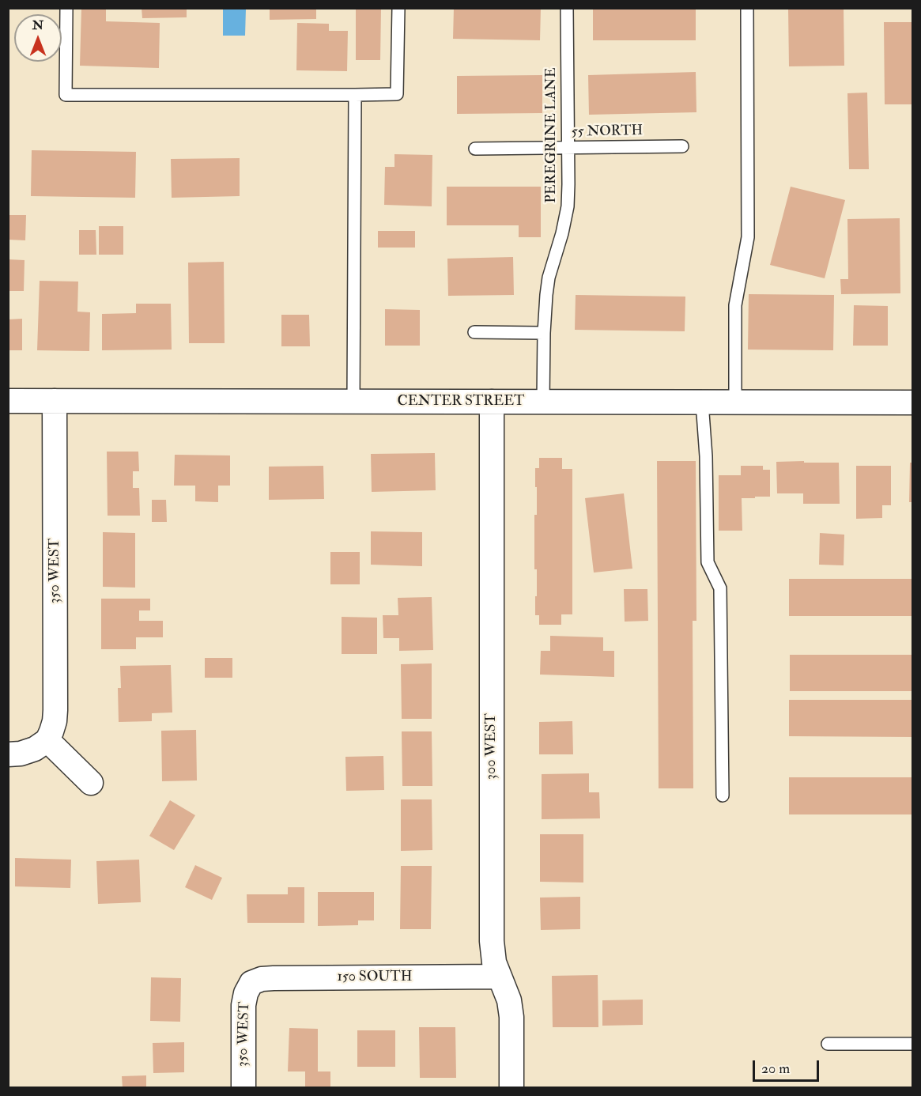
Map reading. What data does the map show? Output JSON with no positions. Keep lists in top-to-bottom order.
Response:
{
  "streets": {
    "street": [
      "CENTER STREET",
      "350 WEST",
      "300 WEST",
      "150 SOUTH"
    ],
    "lane": ["55 NORTH", "PEREGRINE LANE"]
  },
  "crossings": [
    ["55 NORTH", "PEREGRINE LANE"],
    ["PEREGRINE LANE", "CENTER STREET"],
    ["CENTER STREET", "350 WEST"],
    ["CENTER STREET", "300 WEST"],
    ["350 WEST", "150 SOUTH"],
    ["300 WEST", "150 SOUTH"]
  ],
  "scale_bar": "20 m",
  "north": "top"
}
